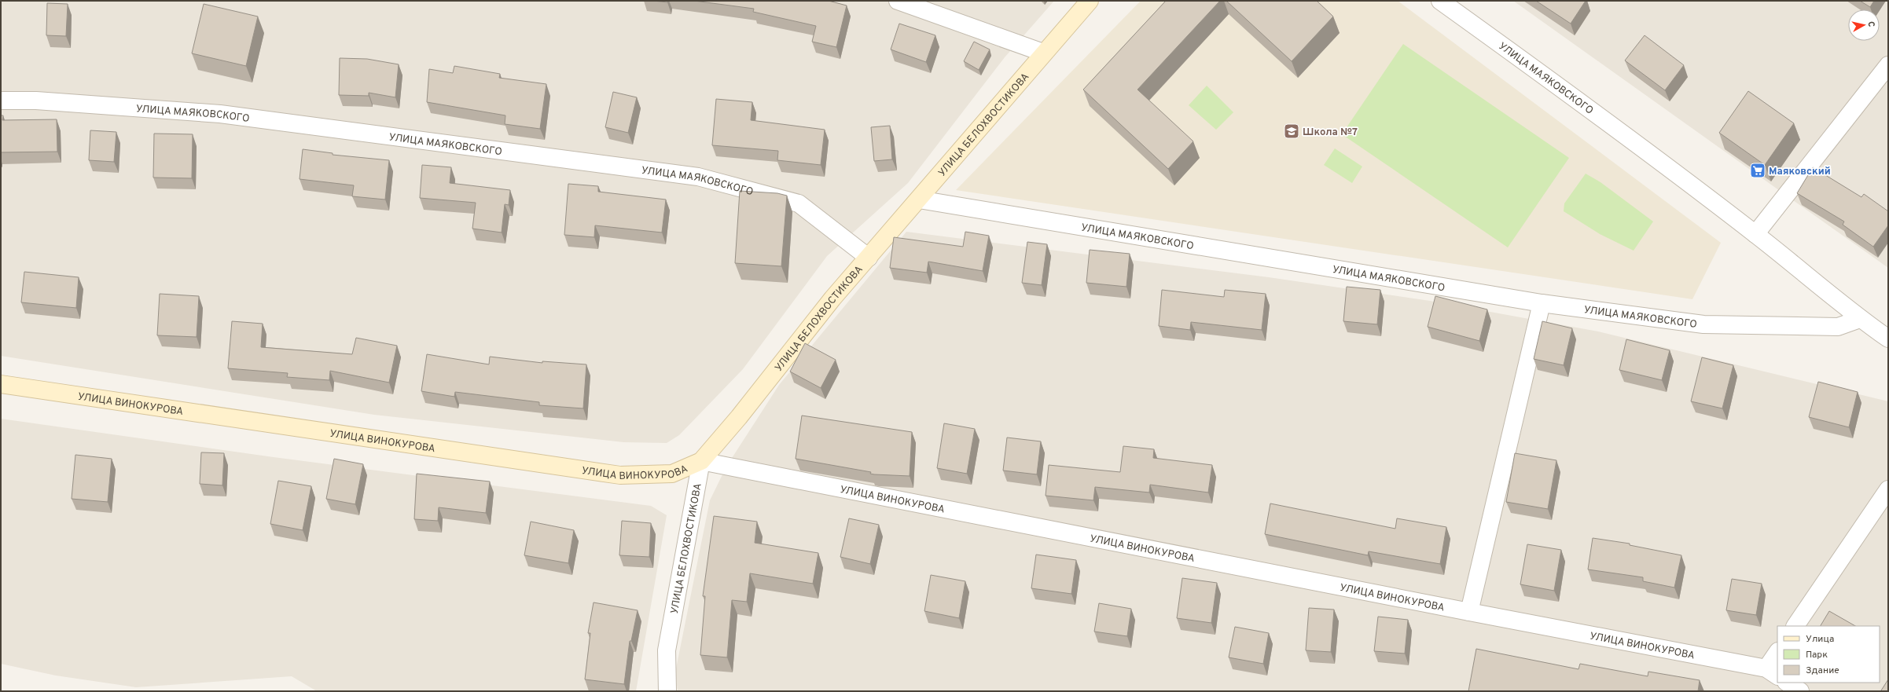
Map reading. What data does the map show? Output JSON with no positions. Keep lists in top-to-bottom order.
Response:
{
  "streets": {
    "main road": ["УЛИЦА БЕЛОХВОСТИКОВА", "УЛИЦА ВИНОКУРОВА"],
    "street": ["УЛИЦА МАЯКОВСКОГО"]
  },
  "crossings": [
    ["УЛИЦА МАЯКОВСКОГО", "УЛИЦА БЕЛОХВОСТИКОВА"],
    ["УЛИЦА БЕЛОХВОСТИКОВА", "УЛИЦА ВИНОКУРОВА"]
  ],
  "places": {
    "school or university": ["Школа №7"],
    "supermarket": ["Маяковский"]
  },
  "legend": ["Улица", "Парк", "Здание"],
  "north": "right"
}
